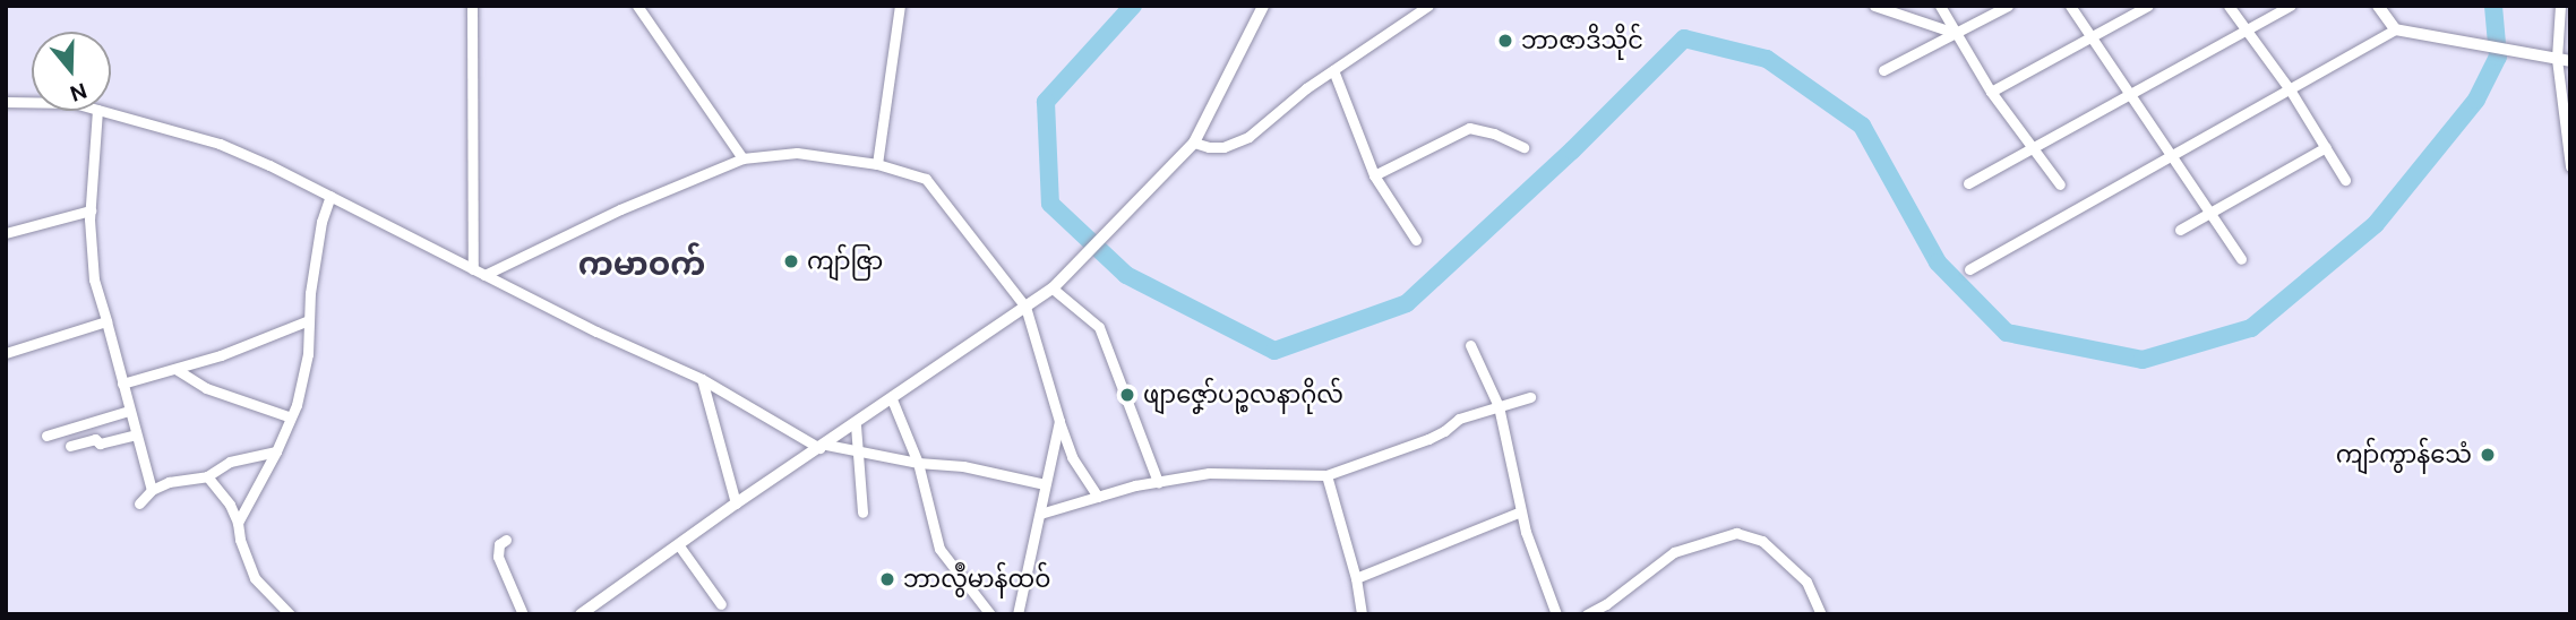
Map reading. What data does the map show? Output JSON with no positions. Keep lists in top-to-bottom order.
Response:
{
  "districts": ["ကမာဝက်"],
  "places": [
    "ဘာဇာဒိသိုင်",
    "ကျာ်ဇြာ",
    "ဖျာဇၞော်ပဉ္စလနာဂိုလ်",
    "ကျာ်ကွာန်သေံ",
    "ဘာလွဳမာန်ထဝ်"
  ],
  "north": "bottom"
}
